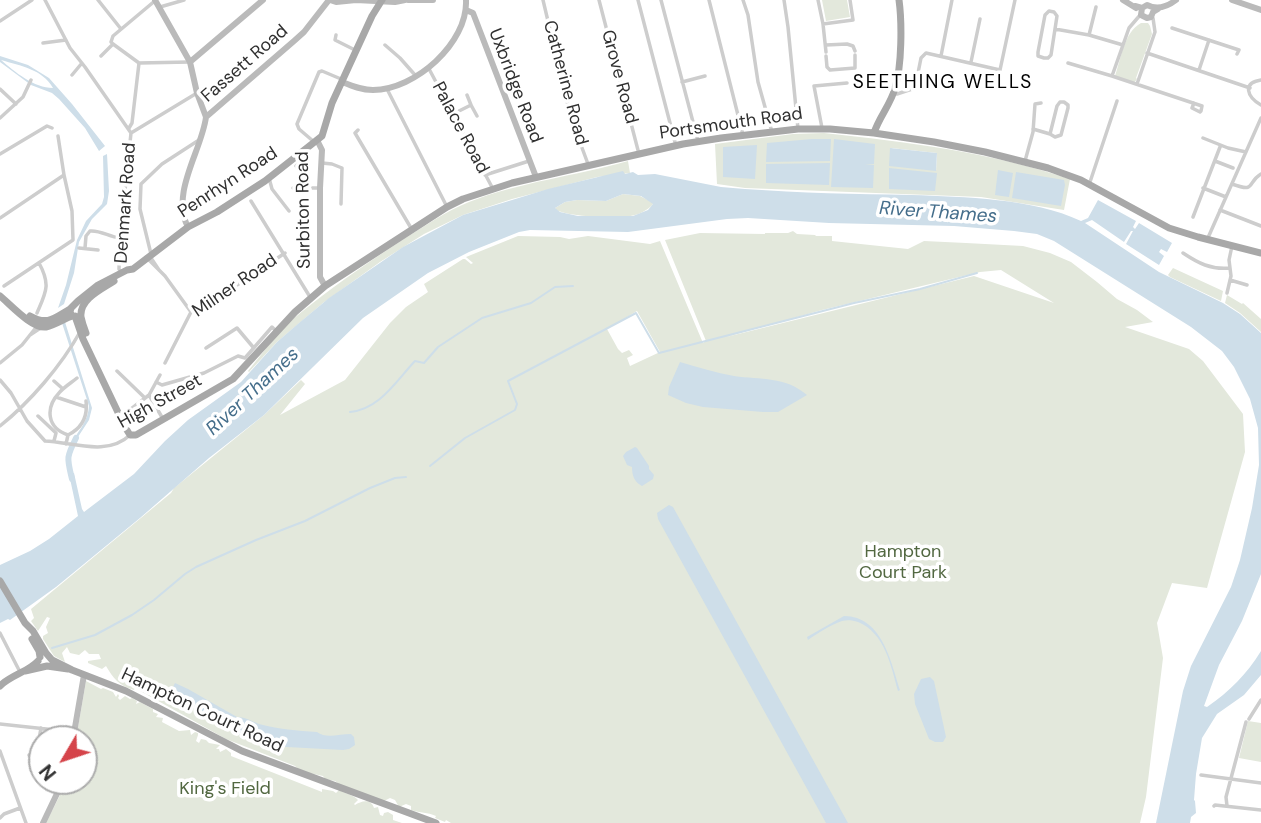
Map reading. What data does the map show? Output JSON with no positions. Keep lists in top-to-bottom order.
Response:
{
  "streets": {
    "main road": [
      "Portsmouth Road",
      "Penrhyn Road",
      "Surbiton Road",
      "High Street",
      "Hampton Court Road"
    ],
    "street": [
      "Fassett Road",
      "Grove Road",
      "Catherine Road",
      "Uxbridge Road",
      "Palace Road",
      "Denmark Road",
      "Milner Road"
    ]
  },
  "crossings": [
    ["Grove Road", "Portsmouth Road"],
    ["Catherine Road", "Portsmouth Road"],
    ["Uxbridge Road", "Portsmouth Road"],
    ["Portsmouth Road", "Palace Road"],
    ["Portsmouth Road", "Surbiton Road"],
    ["Portsmouth Road", "High Street"],
    ["Penrhyn Road", "Denmark Road"],
    ["Penrhyn Road", "Surbiton Road"]
  ],
  "districts": ["SEETHING WELLS"],
  "water": ["River Thames"],
  "parks": ["Hampton Court Park", "King's Field"],
  "north": "bottom left"
}
